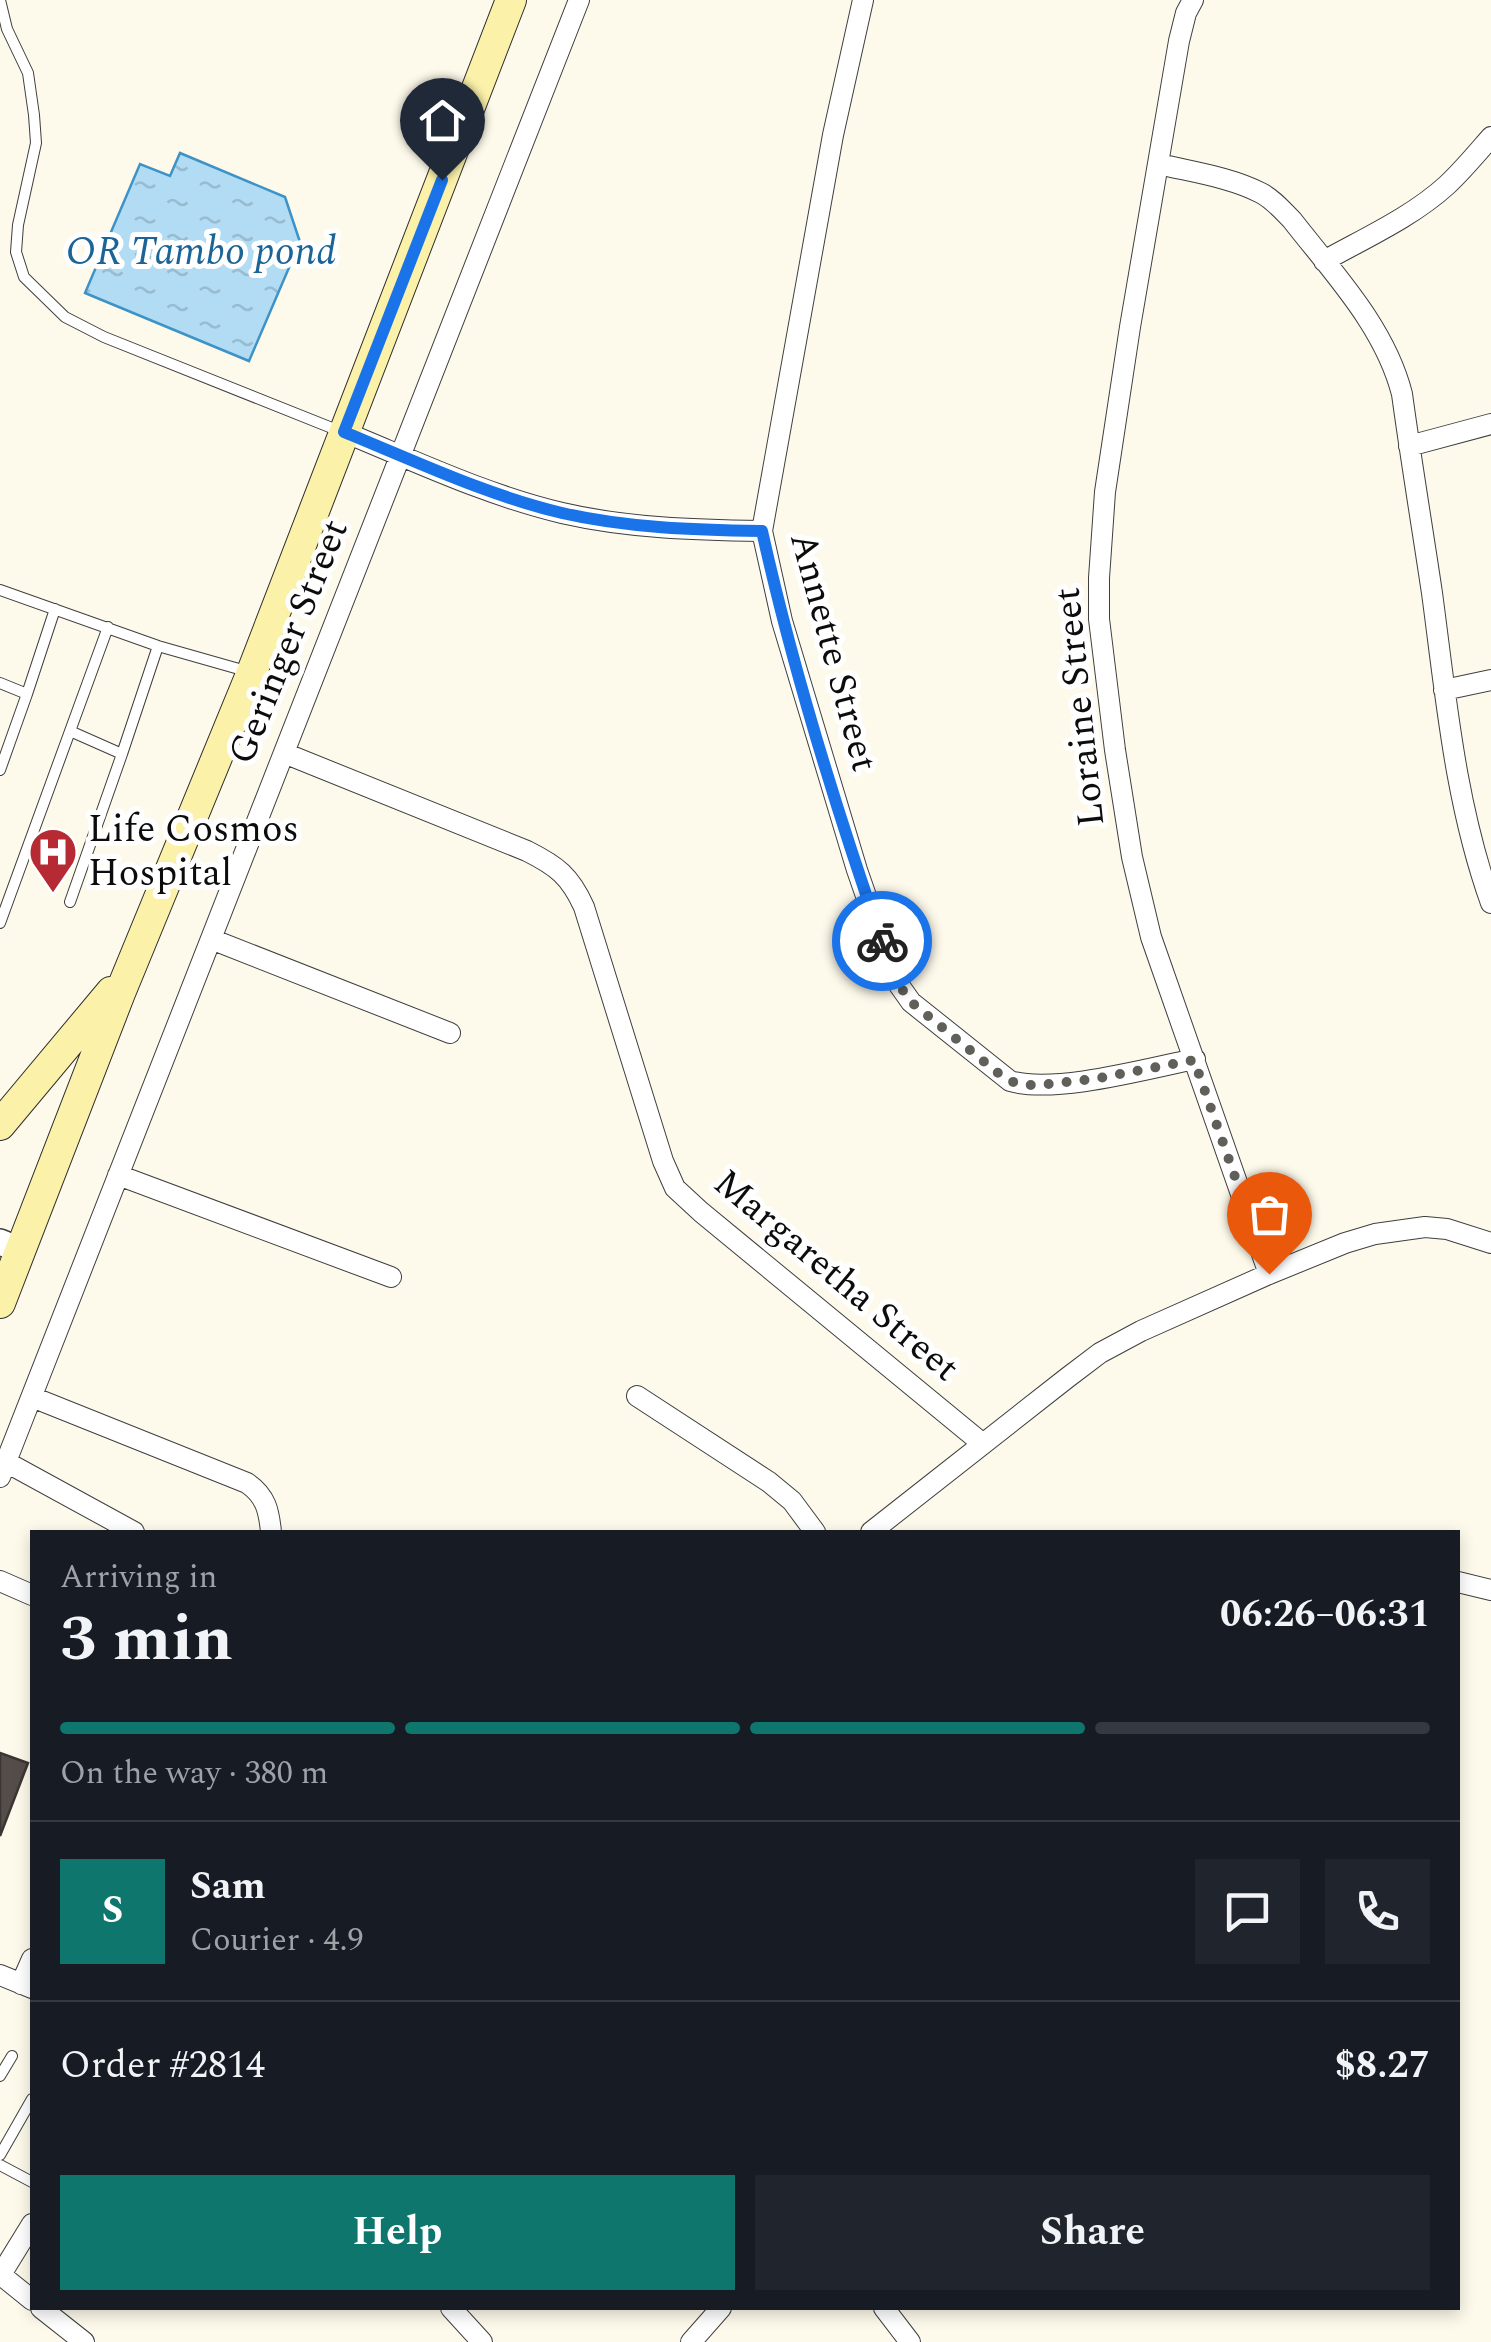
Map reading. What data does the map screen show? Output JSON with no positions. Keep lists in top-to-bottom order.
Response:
{
  "streets": {
    "street": [
      "Geringer Street",
      "Annette Street",
      "Loraine Street",
      "Margaretha Street"
    ]
  },
  "crossings": [
    ["Geringer Street", "Margaretha Street"],
    ["Annette Street", "Loraine Street"]
  ],
  "water": ["OR Tambo pond"],
  "places": {
    "hospital": ["Life Cosmos Hospital"]
  },
  "page": {
    "heading": ["3 min", "Arriving in", "06:26–06:31"],
    "panel": [
      "Sam",
      "Courier · 4.9",
      "Order #2814",
      "$8.27"
    ],
    "bar": "On the way · 380 m",
    "round": "S",
    "buttons": ["Help", "Share"]
  }
}
